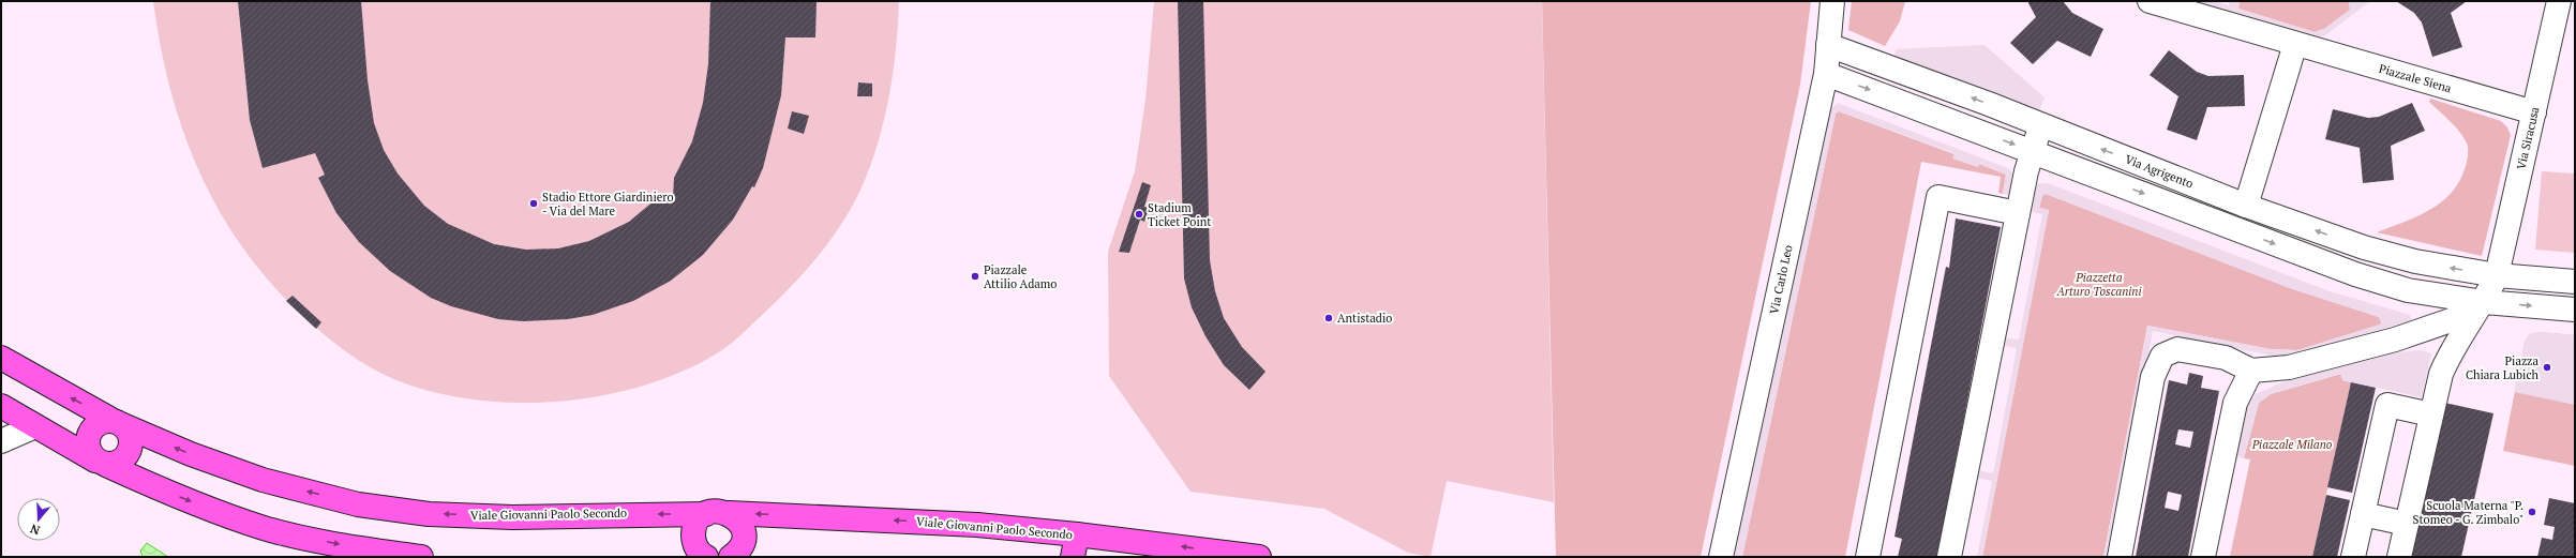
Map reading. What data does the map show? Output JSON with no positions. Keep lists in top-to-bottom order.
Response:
{
  "streets": {
    "main road": ["Viale Giovanni Paolo Secondo"],
    "street": [
      "Piazzale Siena",
      "Via Siracusa",
      "Via Agrigento",
      "Via Carlo Leo"
    ]
  },
  "crossings": [
    ["Piazzale Siena", "Via Siracusa"],
    ["Via Siracusa", "Via Agrigento"],
    ["Via Agrigento", "Via Carlo Leo"]
  ],
  "parks": ["Piazzetta Arturo Toscanini", "Piazzale Milano"],
  "places": [
    "Stadio Ettore Giardiniero - Via del Mare",
    "Stadium Ticket Point",
    "Piazzale Attilio Adamo",
    "Antistadio",
    "Piazza Chiara Lubich",
    "Scuola Materna \"P. Stomeo - G. Zimbalo\""
  ],
  "north": "bottom"
}
